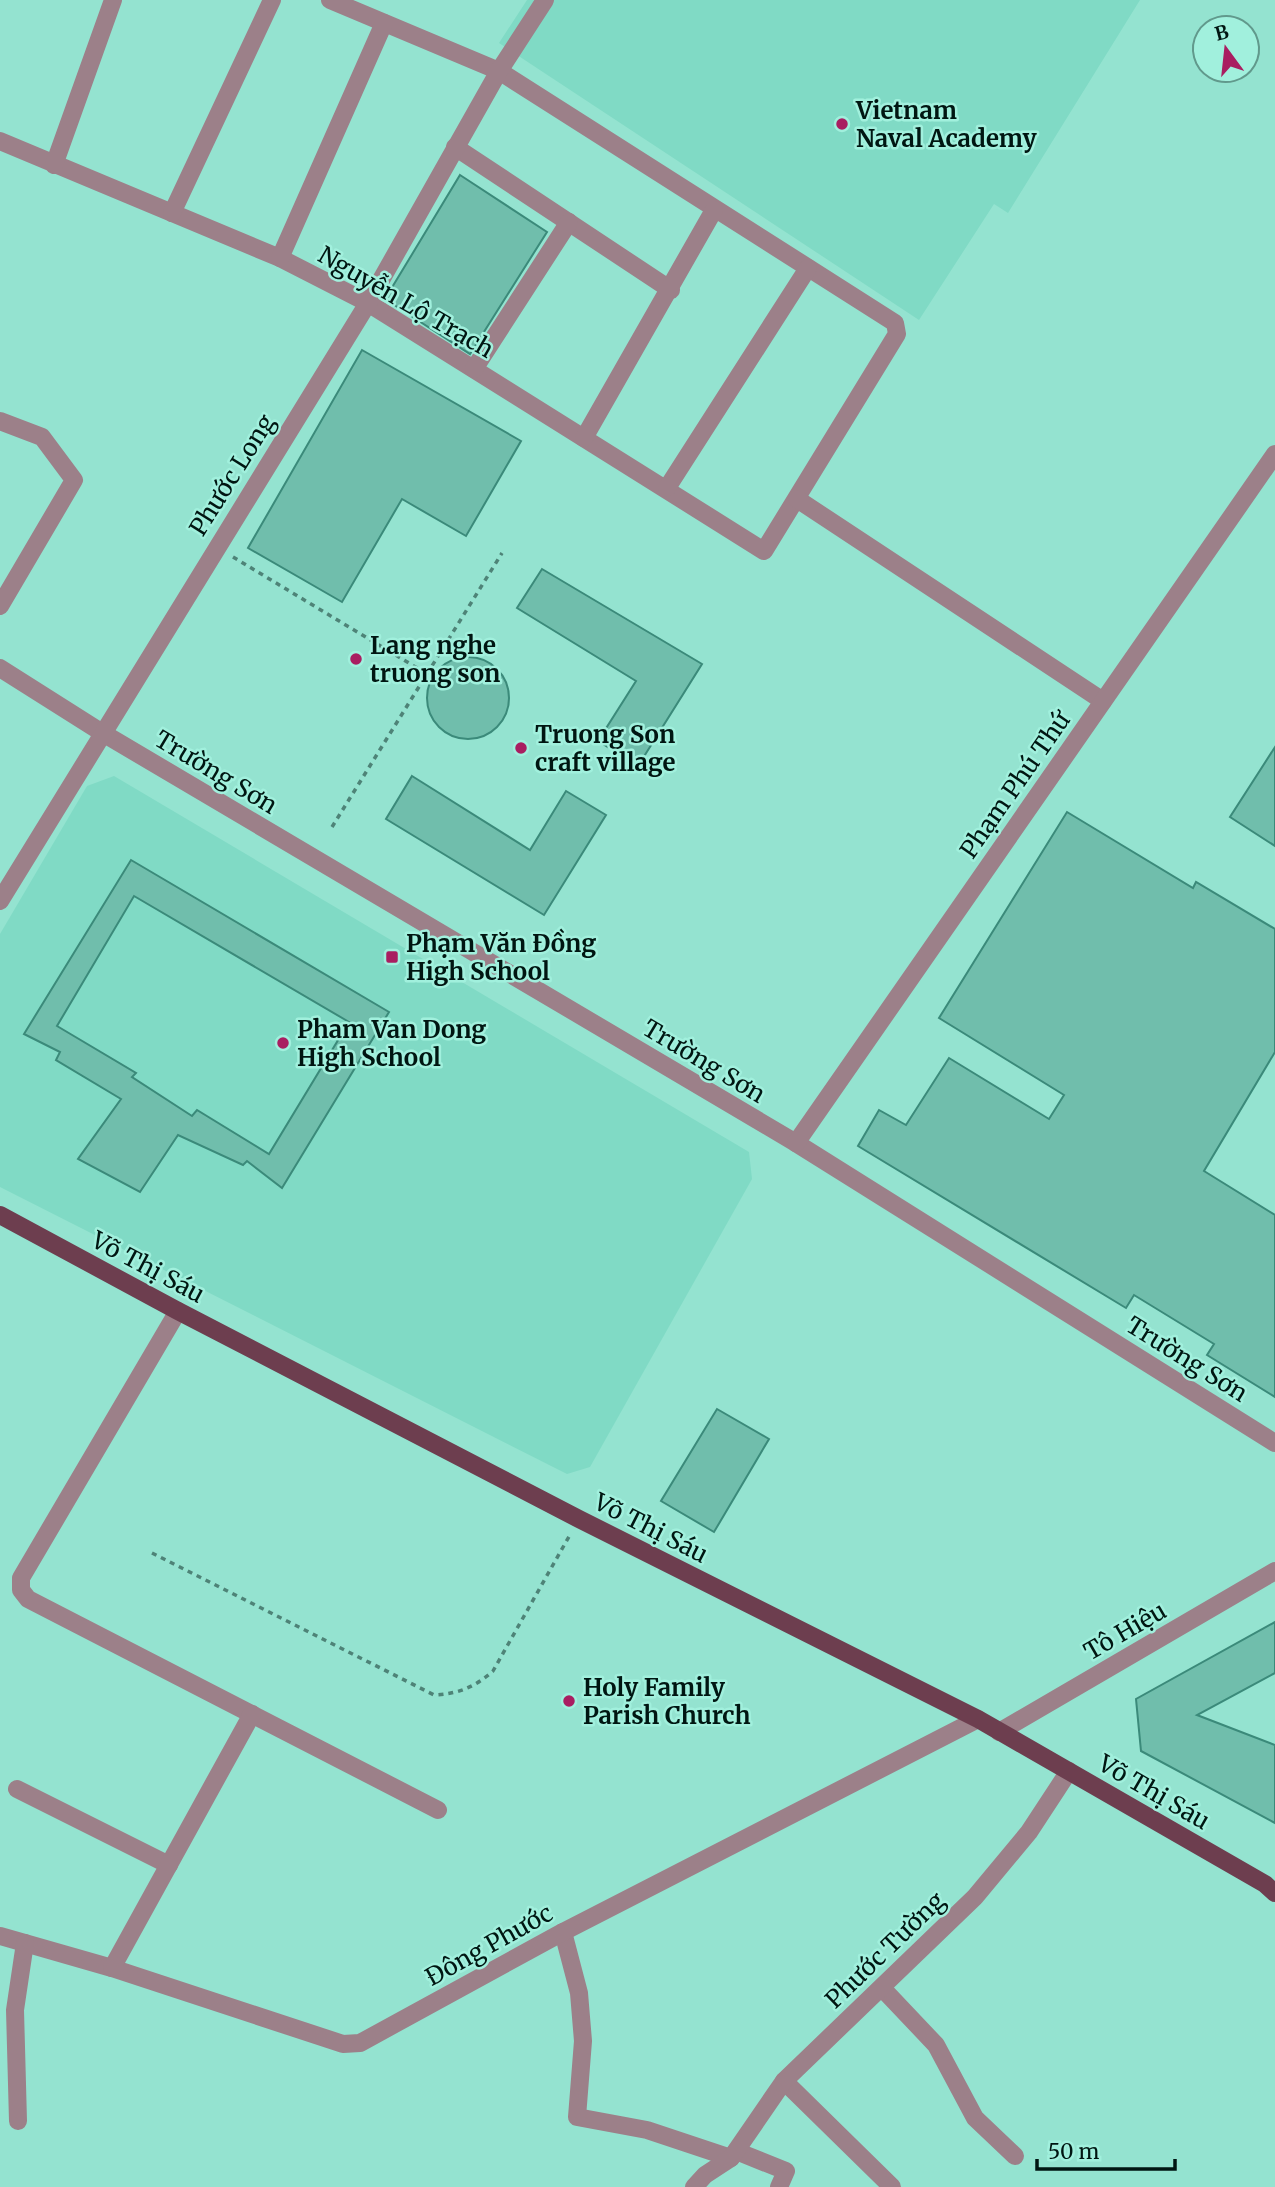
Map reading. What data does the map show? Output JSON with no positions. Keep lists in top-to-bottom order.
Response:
{
  "streets": {
    "main road": ["Võ Thị Sáu"],
    "street": [
      "Nguyễn Lộ Trạch",
      "Phước Long",
      "Trường Sơn",
      "Phạm Phú Thứ",
      "Tô Hiệu",
      "Đông Phước",
      "Phước Tường"
    ]
  },
  "crossings": [
    ["Nguyễn Lộ Trạch", "Phước Long"],
    ["Phước Long", "Trường Sơn"],
    ["Trường Sơn", "Phạm Phú Thứ"],
    ["Võ Thị Sáu", "Tô Hiệu"],
    ["Võ Thị Sáu", "Đông Phước"],
    ["Võ Thị Sáu", "Phước Tường"]
  ],
  "places": {
    "other": [
      "Vietnam Naval Academy",
      "Lang nghe truong son",
      "Truong Son craft village",
      "Pham Van Dong High School",
      "Holy Family Parish Church"
    ],
    "transit": ["Phạm Văn Đồng High School"]
  },
  "scale_bar": "50 m",
  "north": "top"
}
